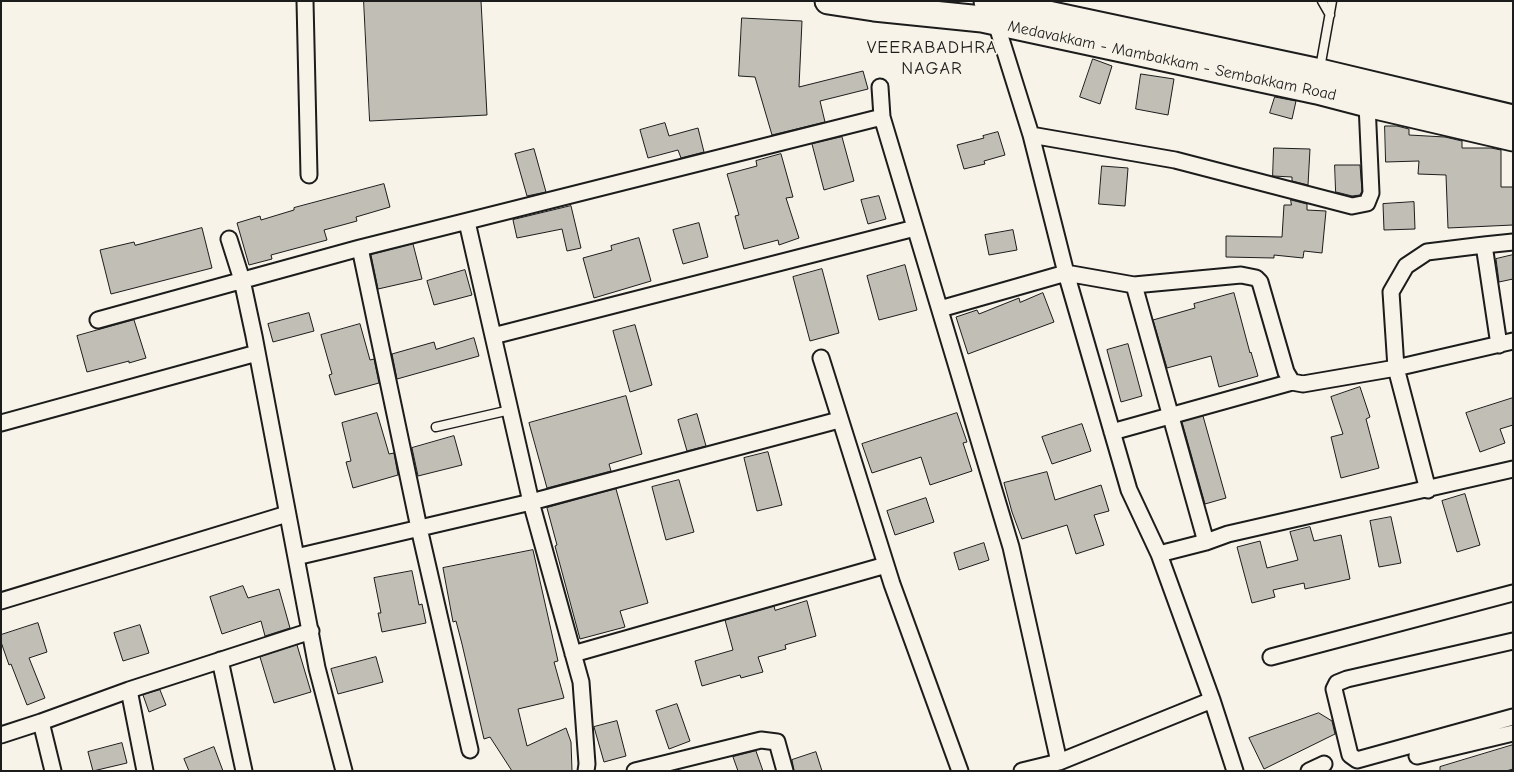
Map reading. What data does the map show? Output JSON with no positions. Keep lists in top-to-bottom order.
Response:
{
  "streets": {
    "main road": ["Medavakkam - Mambakkam - Sembakkam Road"]
  },
  "districts": ["VEERABADHRA NAGAR"]
}
